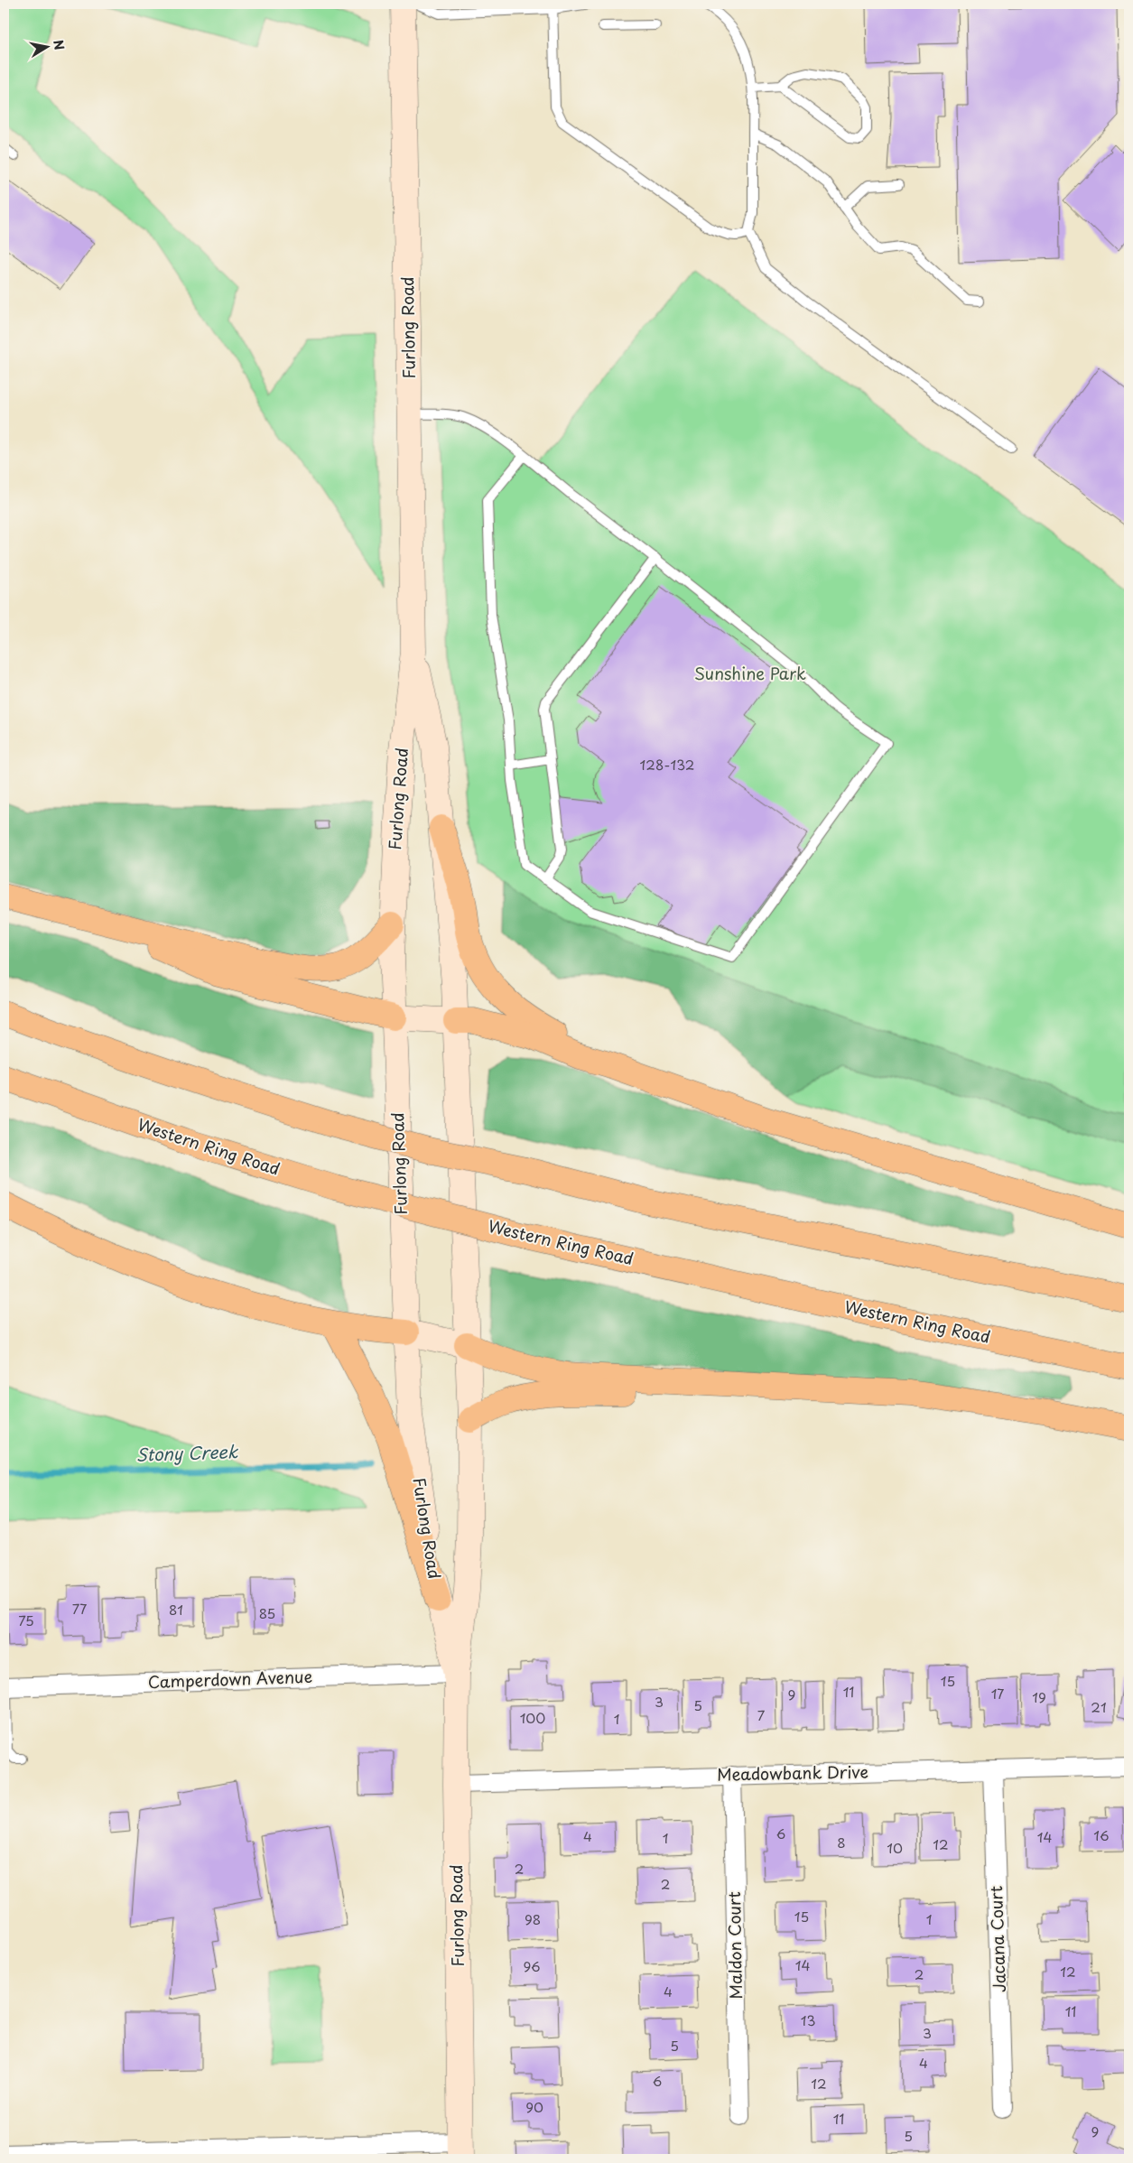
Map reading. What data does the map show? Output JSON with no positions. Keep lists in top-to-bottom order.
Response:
{
  "streets": {
    "highway": ["Western Ring Road"],
    "main road": ["Furlong Road"],
    "street": [
      "Camperdown Avenue",
      "Meadowbank Drive",
      "Jacana Court",
      "Maldon Court"
    ]
  },
  "crossings": [
    ["Furlong Road", "Camperdown Avenue"],
    ["Furlong Road", "Meadowbank Drive"],
    ["Meadowbank Drive", "Jacana Court"],
    ["Meadowbank Drive", "Maldon Court"]
  ],
  "water": ["Stony Creek"],
  "parks": ["Sunshine Park"],
  "house_numbers": [
    "128-132",
    "77",
    "81",
    "85",
    "75",
    "15",
    "11",
    "17",
    "9",
    "19",
    "3",
    "5",
    "21",
    "7",
    "100",
    "1",
    "6",
    "16",
    "4",
    "14",
    "1",
    "8",
    "12",
    "10",
    "2",
    "2",
    "15",
    "98",
    "1",
    "14",
    "96",
    "12",
    "2",
    "4",
    "11",
    "13",
    "3",
    "5",
    "4",
    "6",
    "12",
    "90",
    "11",
    "9",
    "5"
  ],
  "north": "right"
}
